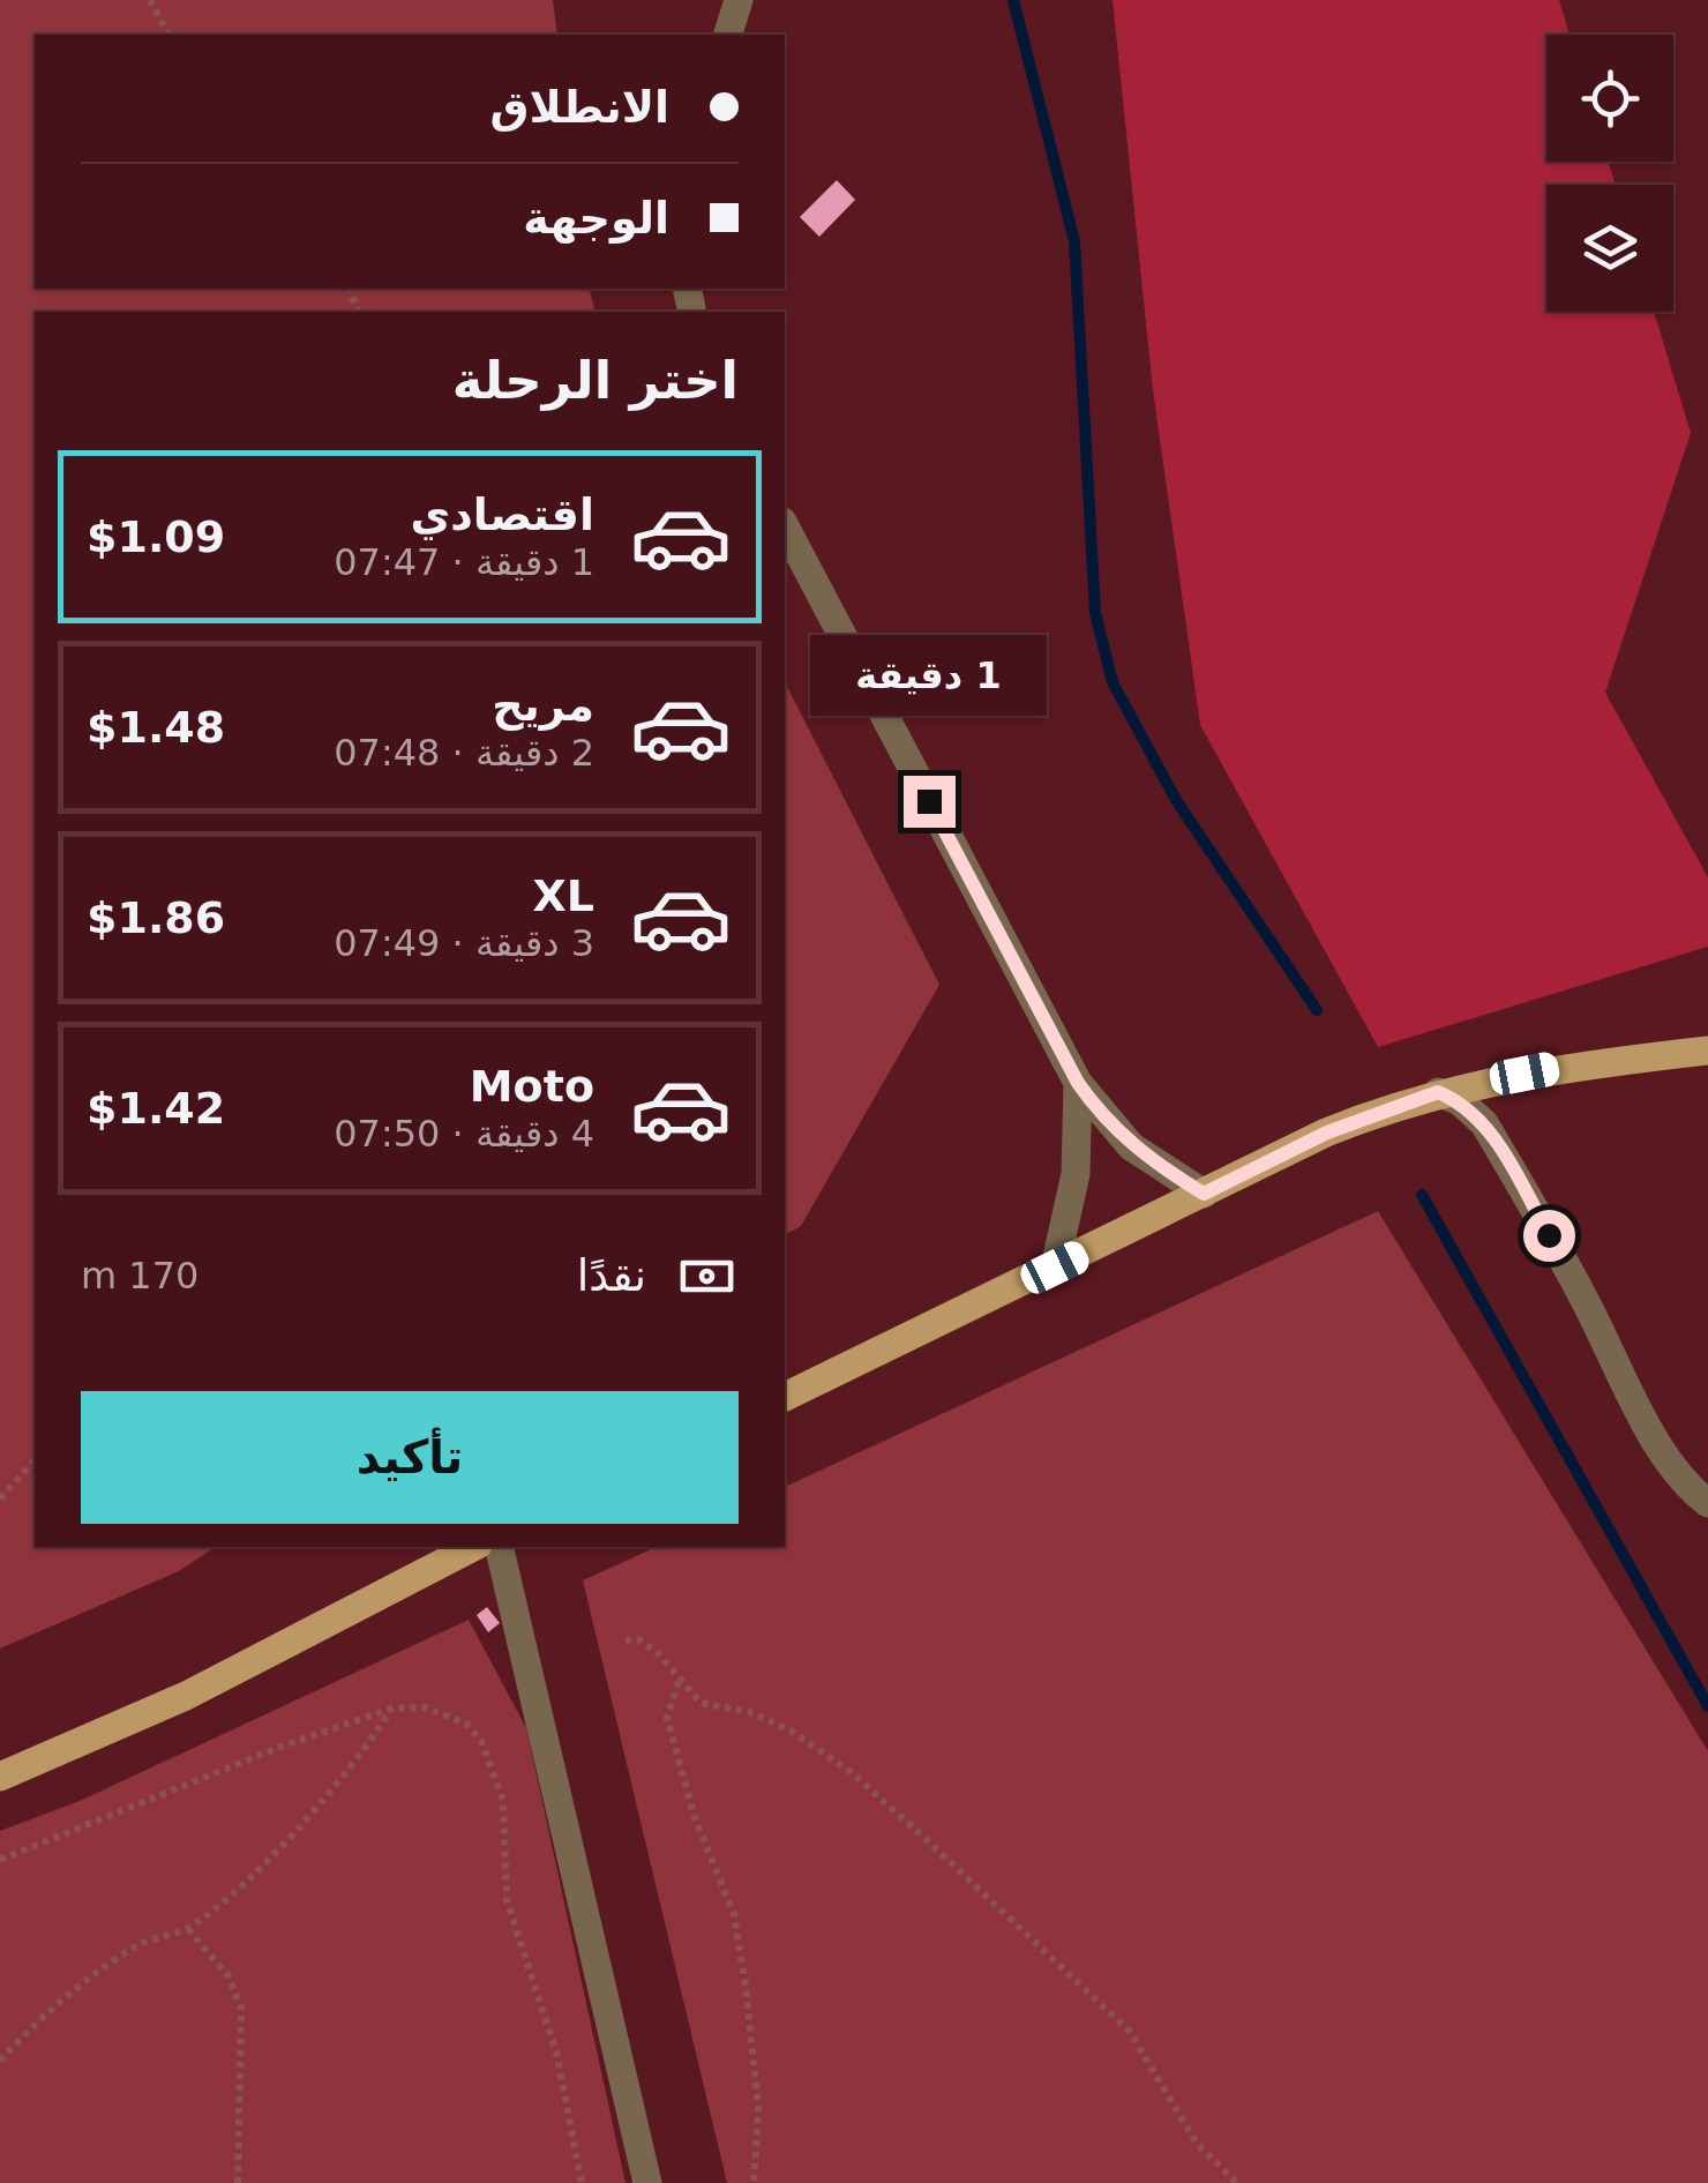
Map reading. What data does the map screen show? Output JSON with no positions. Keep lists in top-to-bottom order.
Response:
{
  "page": {
    "banner": ["الانطلاق", "الوجهة"],
    "heading": "اختر الرحلة",
    "list": [
      {
        "name": "اقتصادي",
        "note": "1 دقيقة · 07:47",
        "value": "$1.09"
      },
      {
        "name": "مريح",
        "note": "2 دقيقة · 07:48",
        "value": "$1.48"
      },
      {
        "name": "XL",
        "note": "3 دقيقة · 07:49",
        "value": "$1.86"
      },
      {
        "name": "Moto",
        "note": "4 دقيقة · 07:50",
        "value": "$1.42"
      }
    ],
    "bubble": "1 دقيقة",
    "pay": ["نقدًا", "170 m"],
    "buttons": "تأكيد"
  }
}
